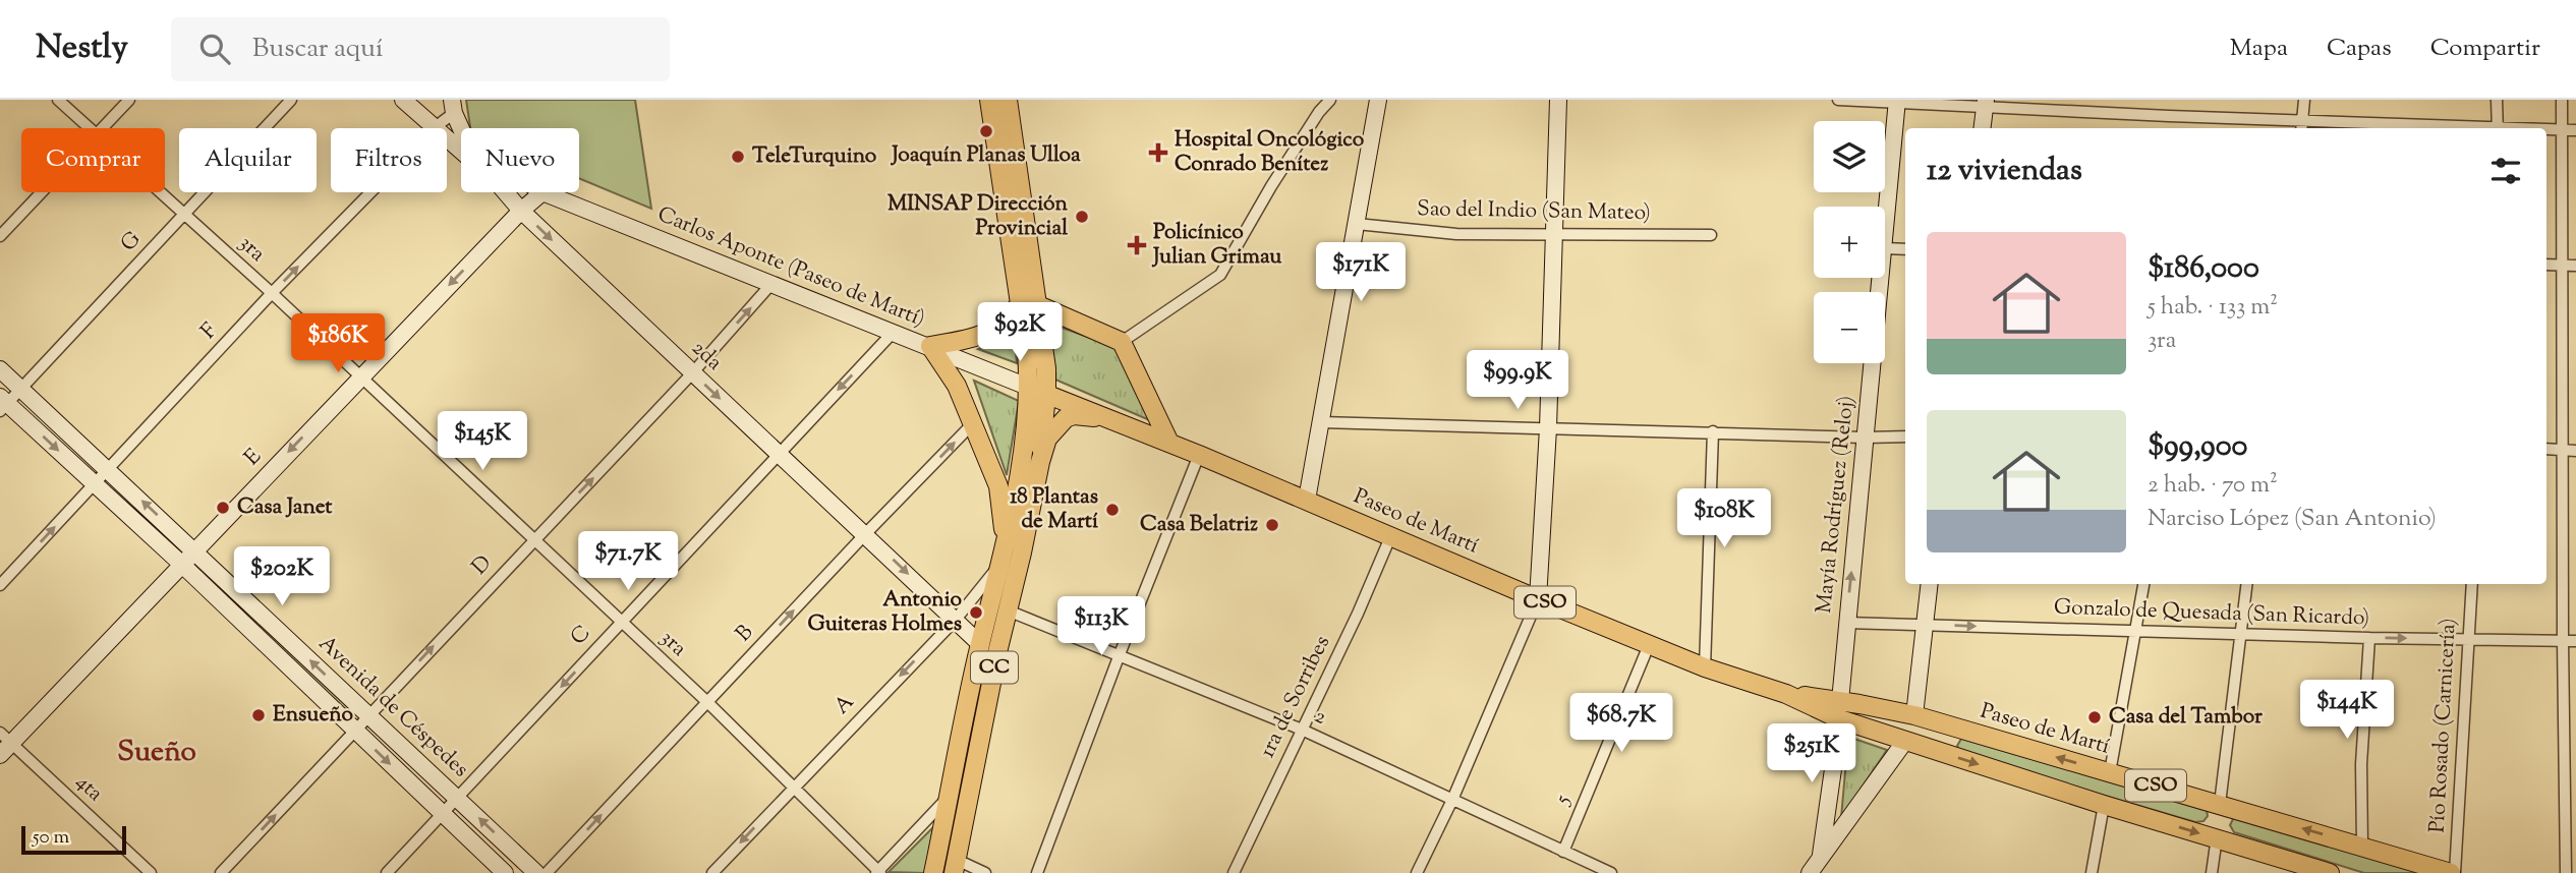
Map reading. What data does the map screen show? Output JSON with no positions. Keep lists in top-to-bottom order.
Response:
{
  "streets": {
    "main road": [
      "Carlos Aponte (Paseo de Martí)",
      "2da",
      "E",
      "Mayía Rodríguez (Reloj)",
      "Paseo de Martí",
      "CSO",
      "CC",
      "Avenida de Céspedes"
    ],
    "street": [
      "Sao del Indio (San Mateo)",
      "G",
      "3ra",
      "F",
      "D",
      "Gonzalo de Quesada (San Ricardo)",
      "B",
      "C",
      "1ra de Sorribes",
      "A",
      "2",
      "Pío Rosado (Carnicería)",
      "4ta",
      "5"
    ]
  },
  "crossings": [
    ["G", "3ra"],
    ["G", "Avenida de Céspedes"],
    ["3ra", "F"],
    ["3ra", "E"],
    ["3ra", "D"],
    ["3ra", "B"],
    ["3ra", "C"],
    ["3ra", "A"],
    ["Carlos Aponte (Paseo de Martí)", "F"],
    ["Carlos Aponte (Paseo de Martí)", "E"],
    ["Carlos Aponte (Paseo de Martí)", "Paseo de Martí"],
    ["Carlos Aponte (Paseo de Martí)", "D"],
    ["Carlos Aponte (Paseo de Martí)", "C"],
    ["Carlos Aponte (Paseo de Martí)", "CC"],
    ["F", "2da"],
    ["F", "Avenida de Céspedes"],
    ["2da", "E"],
    ["2da", "D"],
    ["2da", "B"],
    ["2da", "C"],
    ["2da", "CC"],
    ["2da", "A"],
    ["E", "Avenida de Céspedes"],
    ["E", "4ta"],
    ["Mayía Rodríguez (Reloj)", "Paseo de Martí"],
    ["Mayía Rodríguez (Reloj)", "Gonzalo de Quesada (San Ricardo)"],
    ["Paseo de Martí", "CC"],
    ["Paseo de Martí", "1ra de Sorribes"],
    ["Paseo de Martí", "Pío Rosado (Carnicería)"],
    ["Paseo de Martí", "5"],
    ["D", "Avenida de Céspedes"],
    ["Gonzalo de Quesada (San Ricardo)", "Pío Rosado (Carnicería)"],
    ["C", "Avenida de Céspedes"],
    ["CC", "A"],
    ["CC", "2"],
    ["1ra de Sorribes", "2"],
    ["2", "5"]
  ],
  "one_way": [
    "F",
    "2da",
    "E",
    "D",
    "Gonzalo de Quesada (San Ricardo)",
    "B",
    "C",
    "A"
  ],
  "districts": ["Sueño"],
  "places": {
    "other": [
      "Joaquín Planas Ulloa",
      "TeleTurquino",
      "MINSAP Dirección Provincial",
      "Casa Janet",
      "18 Plantas de Martí",
      "Casa Belatriz",
      "Antonio Guiteras Holmes",
      "Ensueño",
      "Casa del Tambor"
    ],
    "health": ["Hospital Oncológico Conrado Benítez", "Policínico Julian Grimau"]
  },
  "scale_bar": "50 m",
  "page": {
    "header": "Nestly",
    "search": "Buscar aquí",
    "nav": ["Mapa", "Capas", "Compartir"],
    "map_buttons": ["+", "−"],
    "chip": [
      "Comprar",
      "Alquilar",
      "Filtros",
      "Nuevo"
    ],
    "heading": "12 viviendas",
    "list": [
      {
        "name": "$186,000",
        "note": "5 hab. · 133 m² · 3ra"
      },
      {
        "name": "$99,900",
        "note": "2 hab. · 70 m² · Narciso López (San Antonio)"
      }
    ],
    "price": [
      "$171K",
      "$92K",
      "$186K",
      "$99.9K",
      "$145K",
      "$108K",
      "$71.7K",
      "$202K",
      "$113K",
      "$144K",
      "$68.7K",
      "$251K"
    ],
    "scale": "50 m"
  }
}
